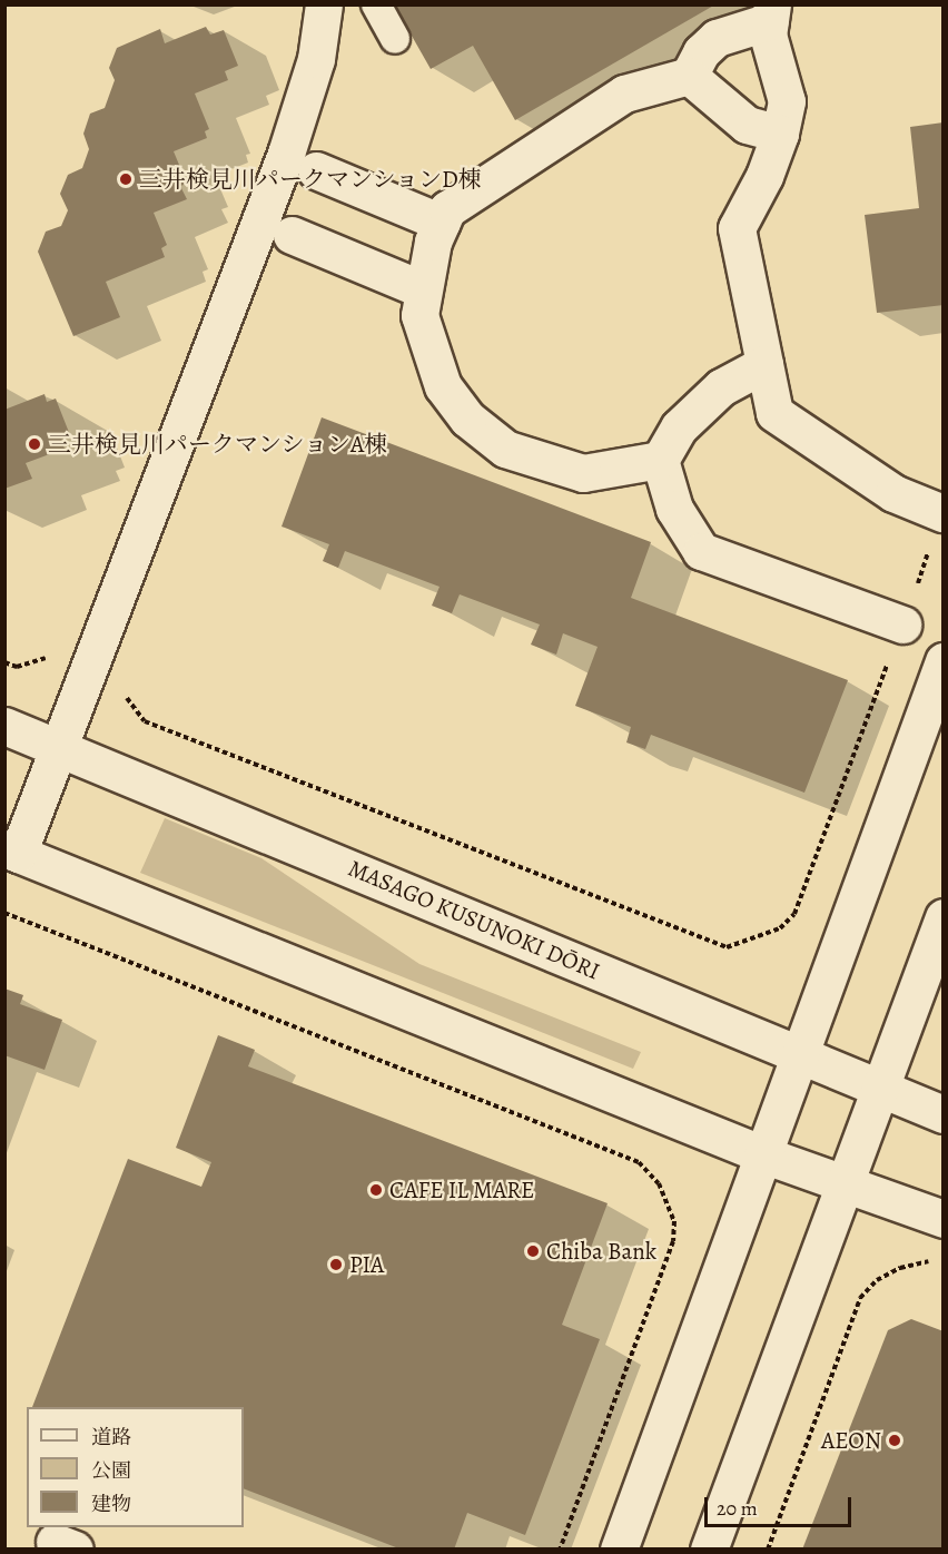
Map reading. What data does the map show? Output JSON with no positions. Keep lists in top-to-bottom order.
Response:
{
  "streets": {
    "street": ["MASAGO KUSUNOKI DŌRI"]
  },
  "places": [
    "三井検見川パークマンションD棟",
    "三井検見川パークマンションA棟",
    "CAFE IL MARE",
    "Chiba Bank",
    "PIA",
    "AEON"
  ],
  "legend": ["道路", "公園", "建物"],
  "scale_bar": "20 m"
}
